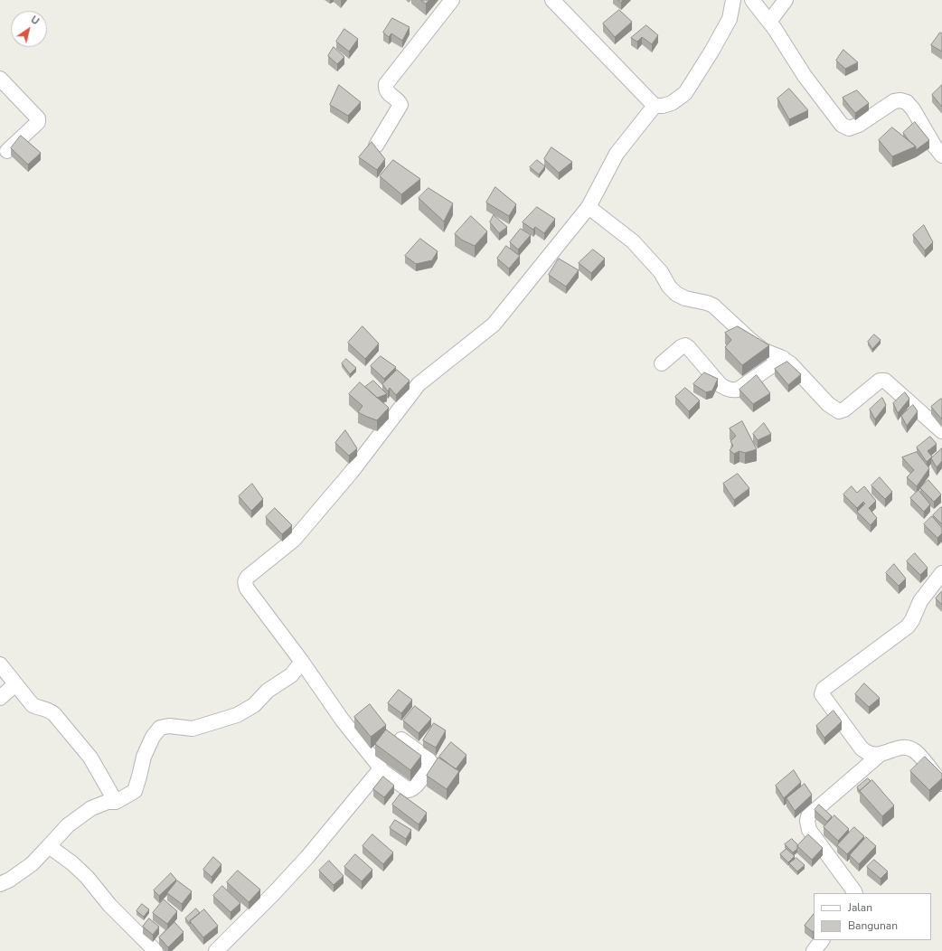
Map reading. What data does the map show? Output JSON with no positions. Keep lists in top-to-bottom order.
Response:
{
  "legend": ["Jalan", "Bangunan"],
  "north": "top right"
}
